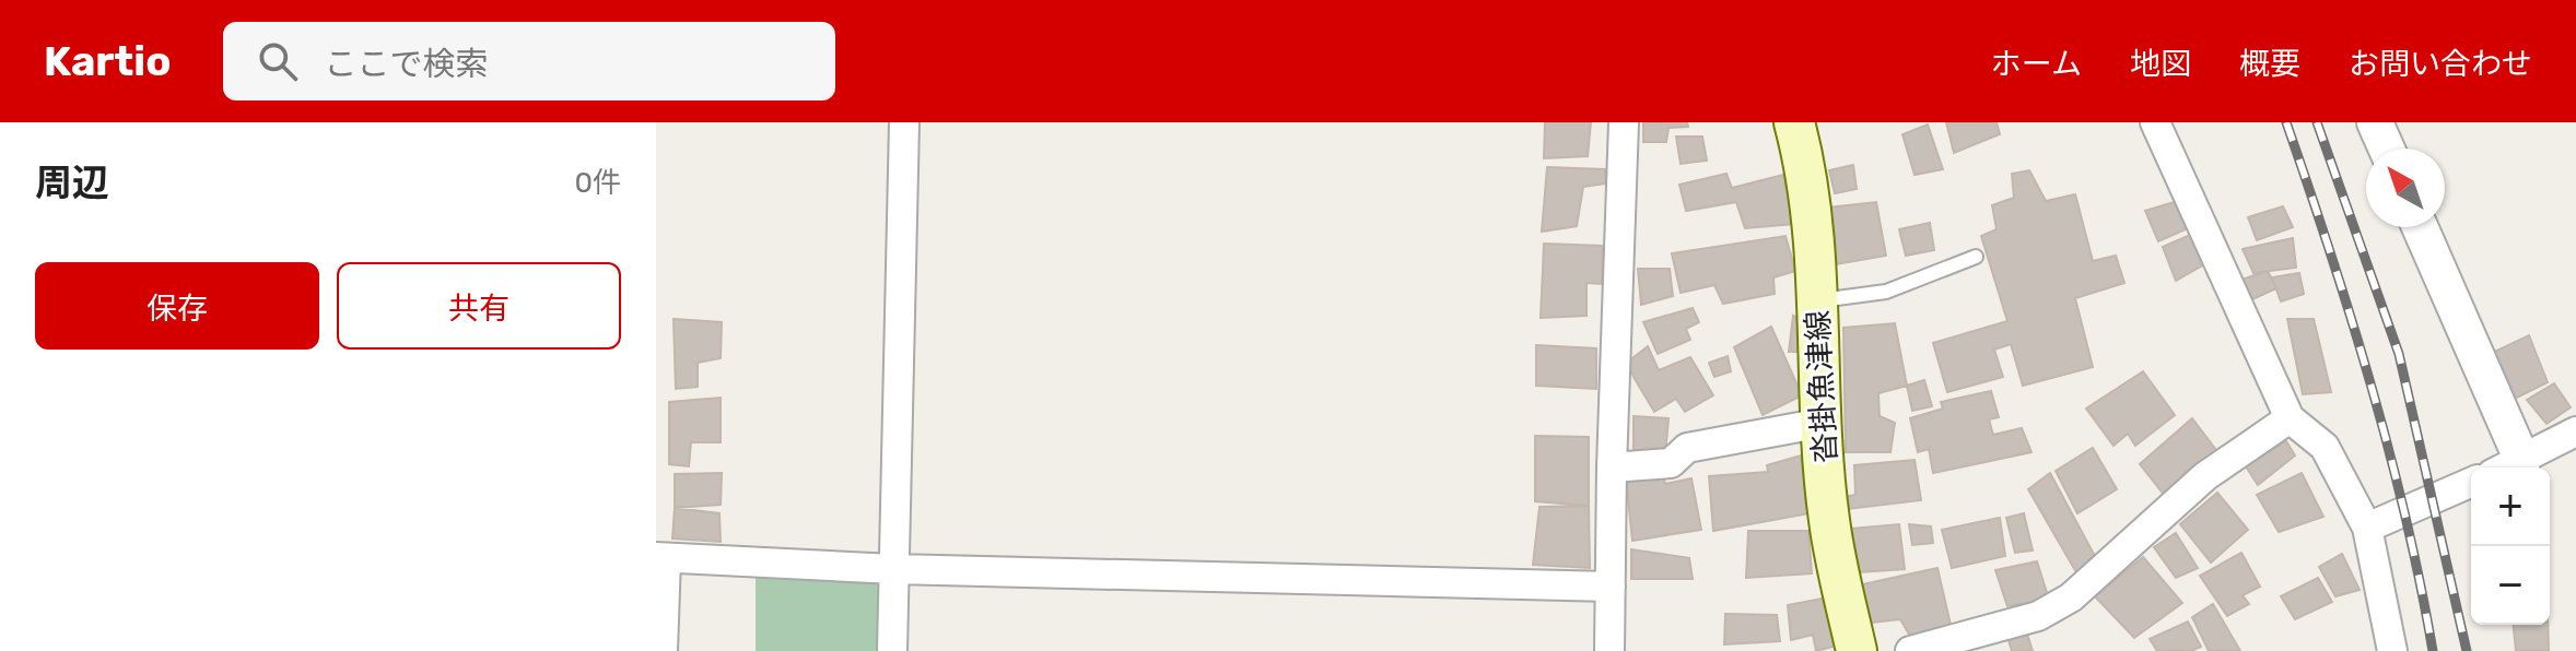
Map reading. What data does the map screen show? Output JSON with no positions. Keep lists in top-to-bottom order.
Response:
{
  "streets": {
    "main road": ["沓掛魚津線"]
  },
  "north": "top left",
  "page": {
    "header": "Kartio",
    "search": "ここで検索",
    "nav": [
      "ホーム",
      "地図",
      "概要",
      "お問い合わせ"
    ],
    "heading": ["周辺", "0件"],
    "buttons": ["保存", "共有"],
    "map_buttons": ["+", "−"]
  }
}
